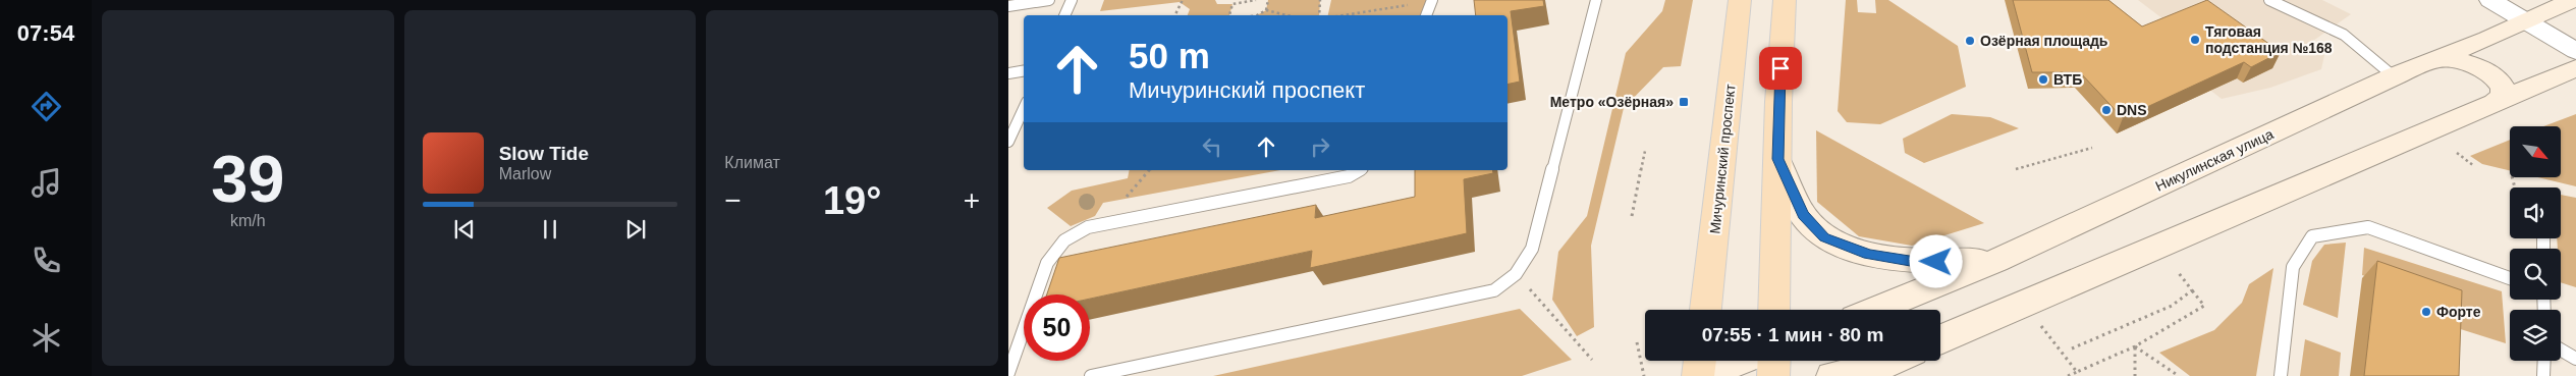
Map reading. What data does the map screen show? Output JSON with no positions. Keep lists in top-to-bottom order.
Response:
{
  "streets": {
    "main road": ["Мичуринский проспект", "Никулинская улица"]
  },
  "places": {
    "other": [
      "Тяговая подстанция №168",
      "Озёрная площадь",
      "ВТБ",
      "DNS",
      "Форте"
    ],
    "transit": ["Метро «Озёрная»"]
  },
  "north": "bottom right",
  "page": {
    "tabs": "07:54",
    "tile": [
      ["39", "km/h"],
      "Климат"
    ],
    "turn": ["50 m", "Мичуринский проспект"],
    "song": ["Slow Tide", "Marlow"],
    "heat": ["−", "19°", "+"],
    "limit": "50",
    "trip": "07:55 · 1 мин · 80 m"
  }
}
